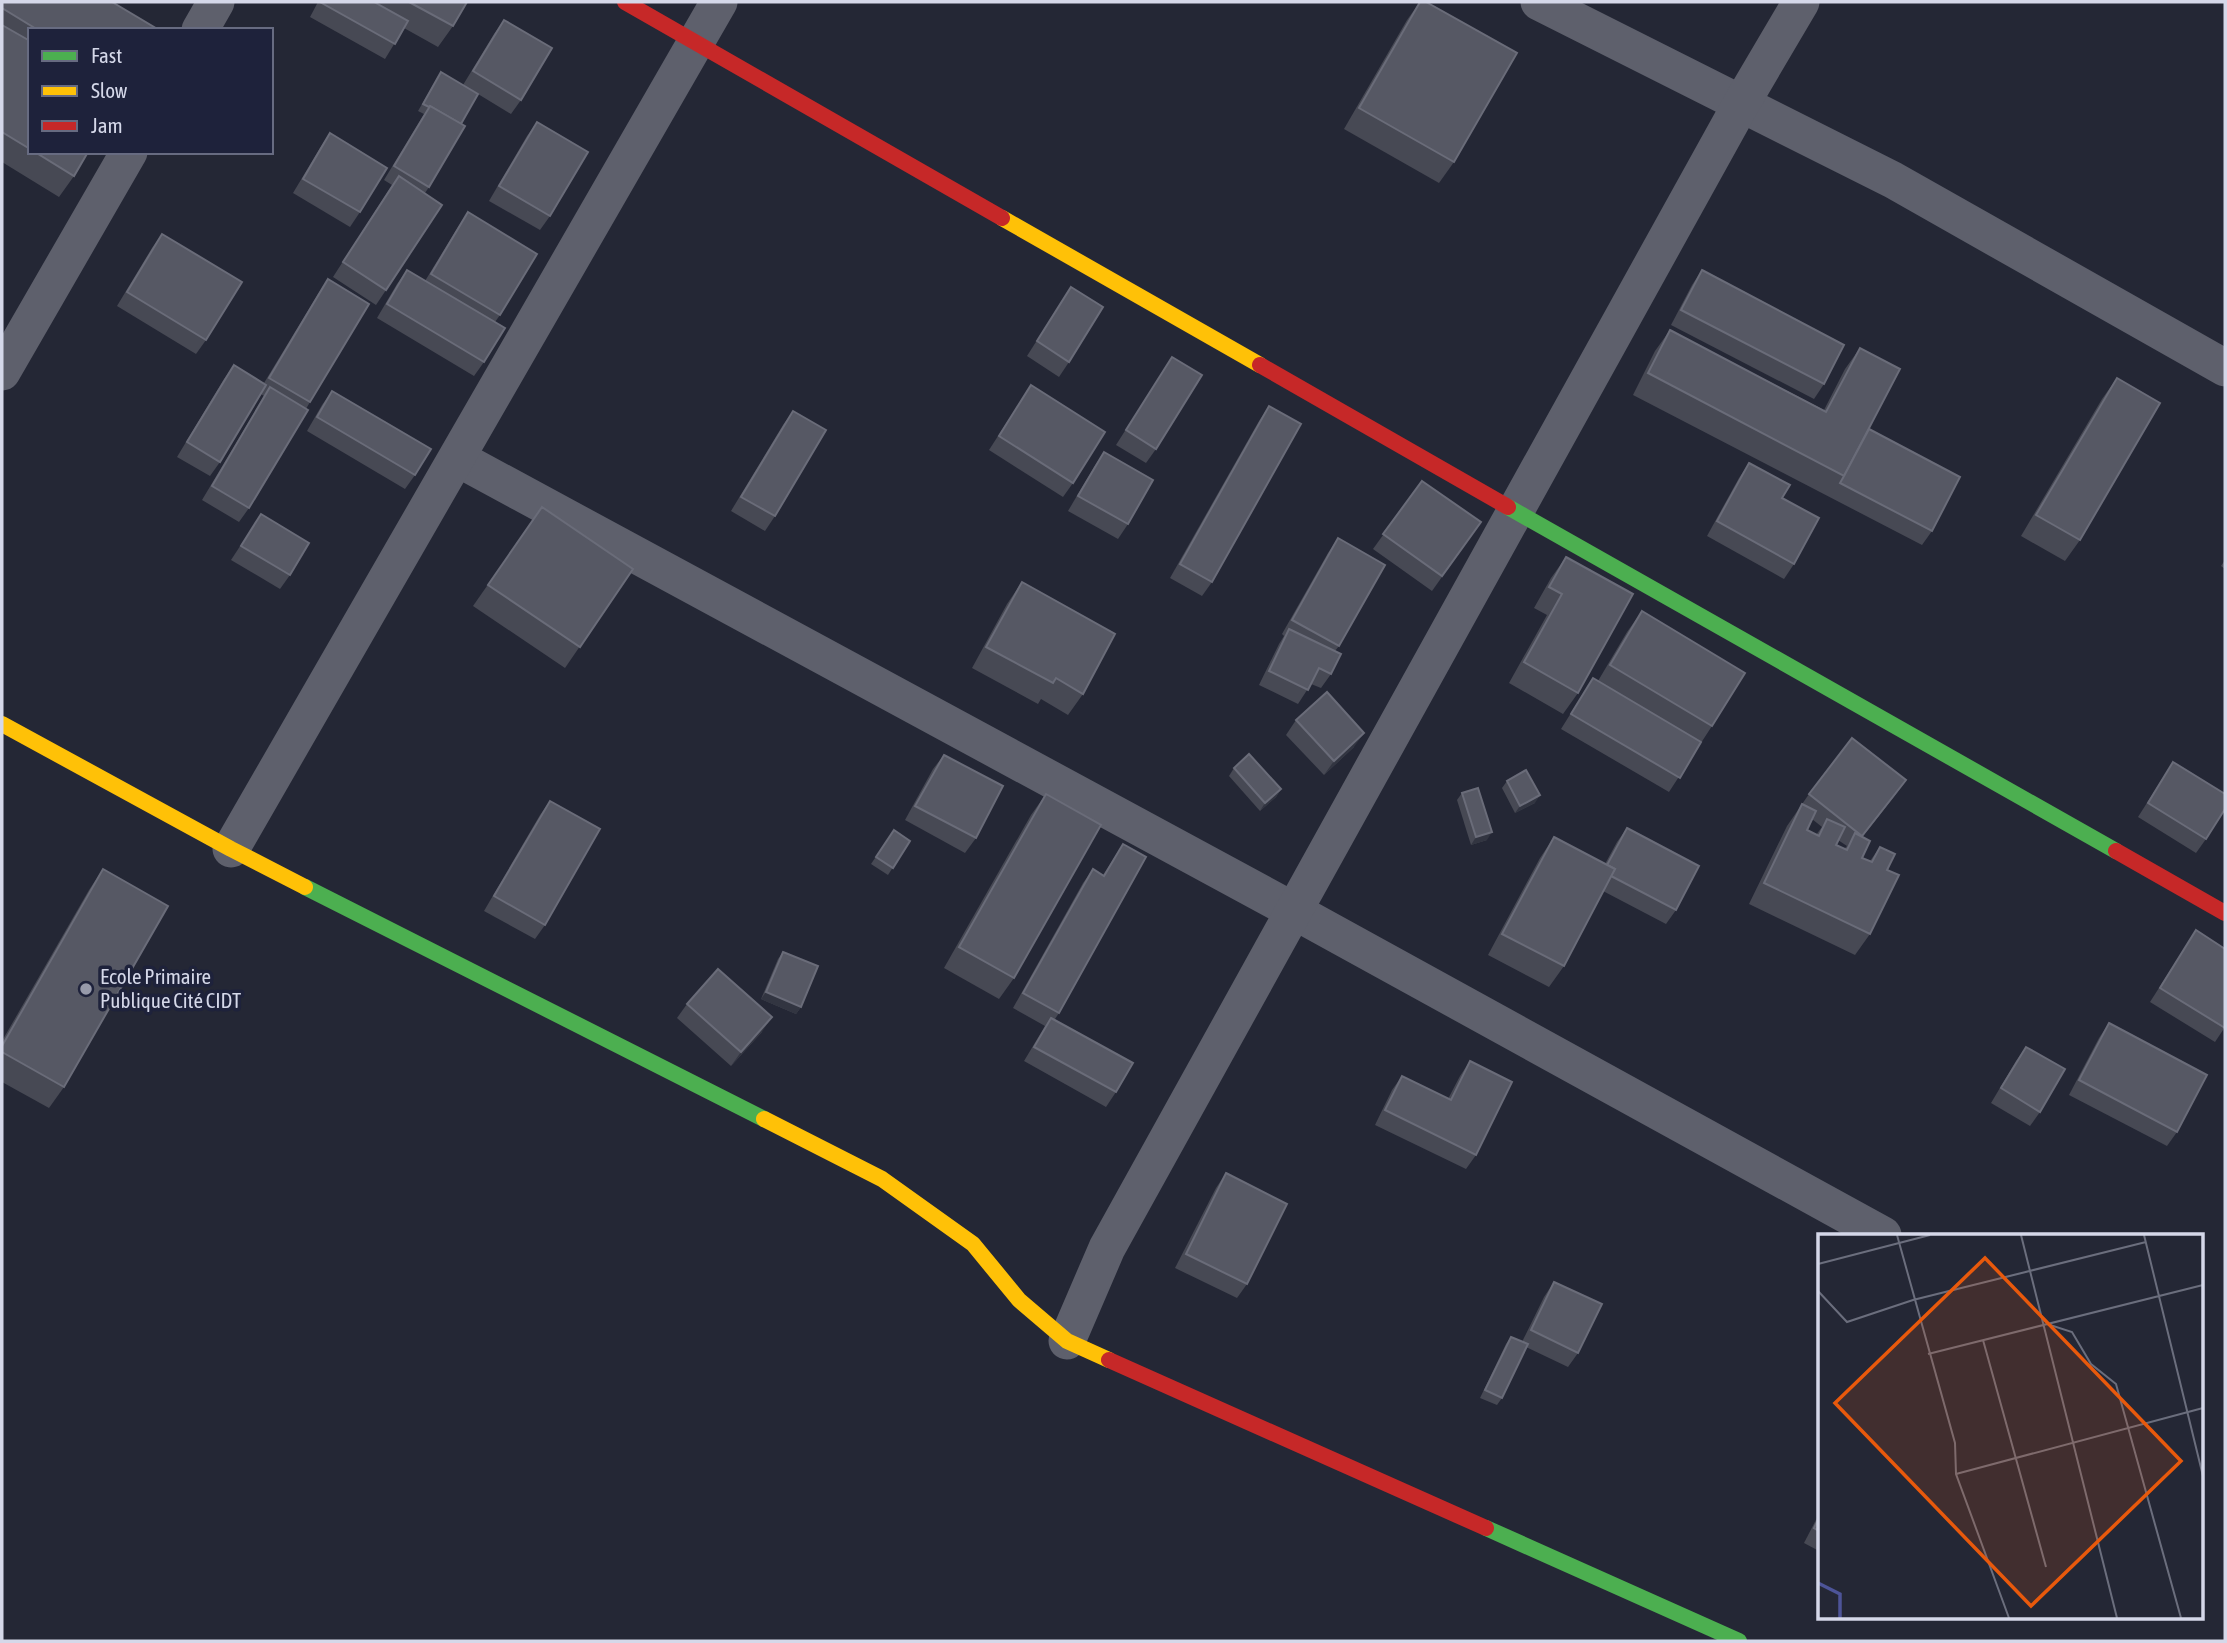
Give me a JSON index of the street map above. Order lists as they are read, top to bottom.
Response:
{
  "places": ["Ecole Primaire Publique Cité CIDT"],
  "legend": ["Fast", "Slow", "Jam"]
}
